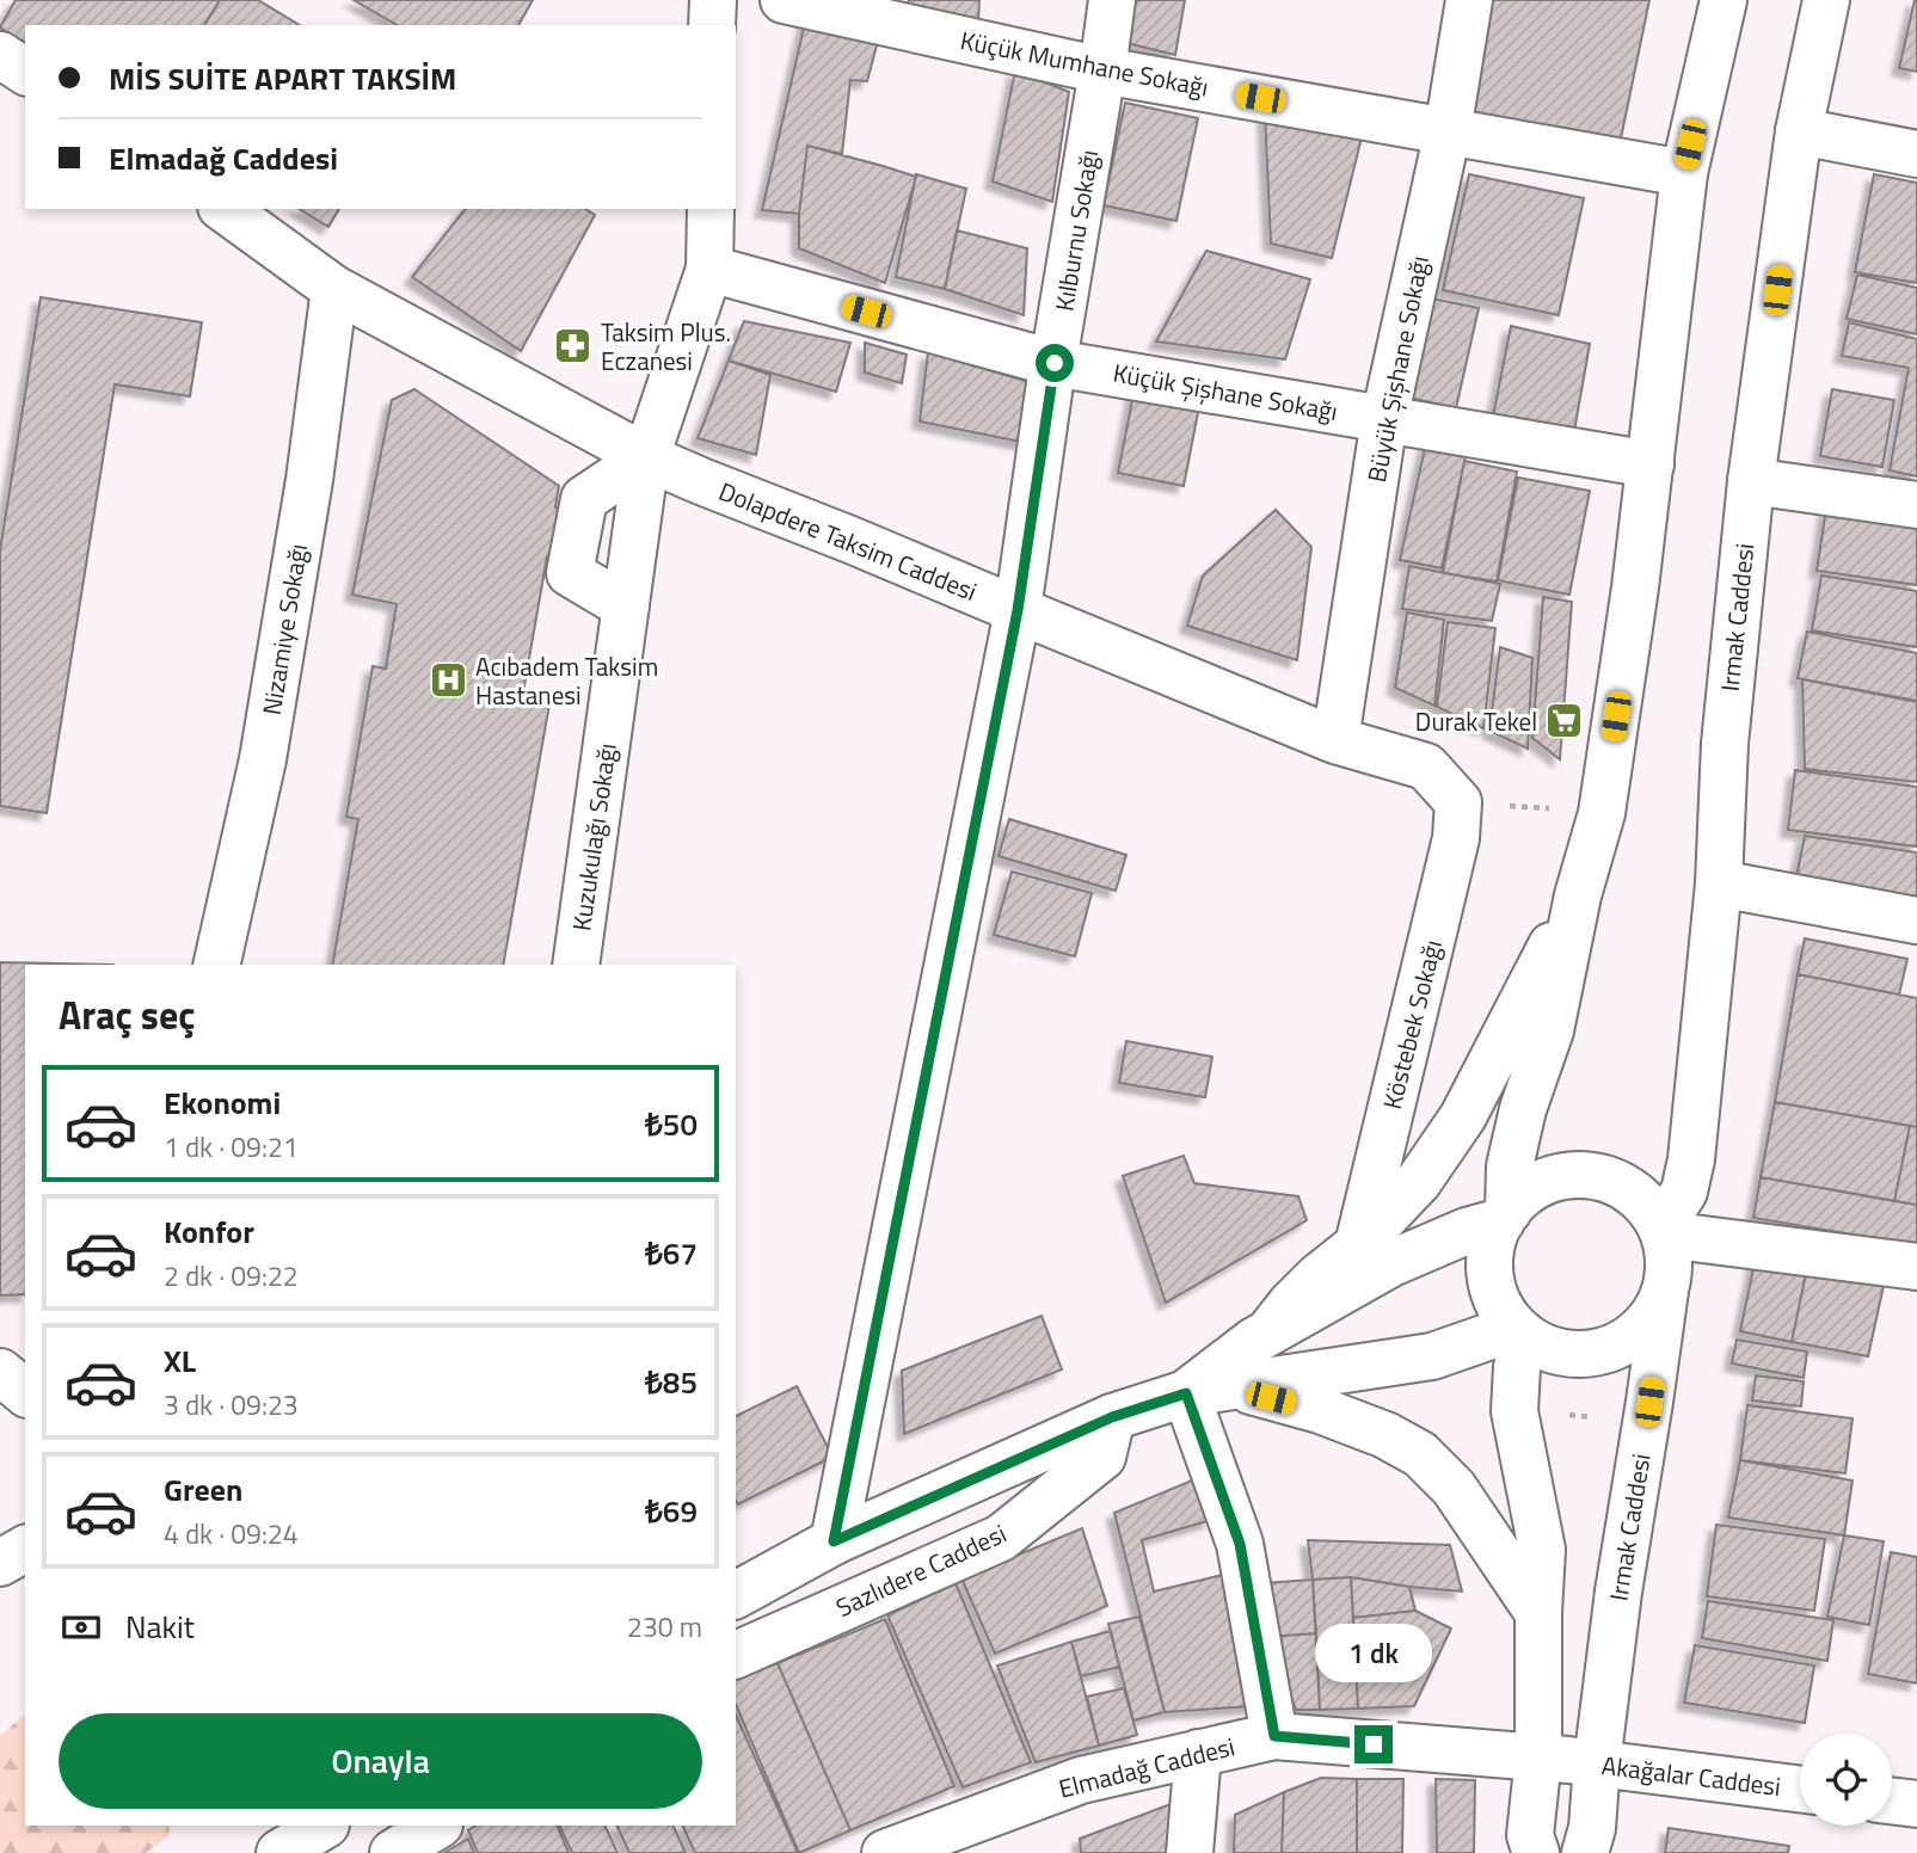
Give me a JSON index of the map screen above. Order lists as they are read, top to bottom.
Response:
{
  "streets": {
    "street": [
      "Küçük Mumhane Sokağı",
      "Kılburnu Sokağı",
      "Büyük Şişhane Sokağı",
      "Küçük Şişhane Sokağı",
      "Dolapdere Taksim Caddesi",
      "Irmak Caddesi",
      "Nizamiye Sokağı",
      "Kuzukulağı Sokağı",
      "Köstebek Sokağı",
      "Sazlıdere Caddesi",
      "Elmadağ Caddesi",
      "Akağalar Caddesi"
    ]
  },
  "crossings": [
    ["Küçük Mumhane Sokağı", "Kılburnu Sokağı"],
    ["Küçük Mumhane Sokağı", "Büyük Şişhane Sokağı"],
    ["Kılburnu Sokağı", "Küçük Şişhane Sokağı"],
    ["Kılburnu Sokağı", "Dolapdere Taksim Caddesi"],
    ["Büyük Şişhane Sokağı", "Küçük Şişhane Sokağı"],
    ["Büyük Şişhane Sokağı", "Dolapdere Taksim Caddesi"],
    ["Küçük Şişhane Sokağı", "Kuzukulağı Sokağı"],
    ["Dolapdere Taksim Caddesi", "Nizamiye Sokağı"],
    ["Dolapdere Taksim Caddesi", "Kuzukulağı Sokağı"],
    ["Dolapdere Taksim Caddesi", "Köstebek Sokağı"],
    ["Irmak Caddesi", "Elmadağ Caddesi"],
    ["Irmak Caddesi", "Akağalar Caddesi"],
    ["Elmadağ Caddesi", "Akağalar Caddesi"]
  ],
  "places": {
    "pharmacy": ["Taksim Plus. Eczanesi"],
    "hospital": ["Acıbadem Taksim Hastanesi"],
    "supermarket": ["Durak Tekel"]
  },
  "page": {
    "banner": ["MİS SUİTE APART TAKSİM", "Elmadağ Caddesi"],
    "heading": "Araç seç",
    "list": [
      {
        "name": "Ekonomi",
        "note": "1 dk · 09:21",
        "value": "₺50"
      },
      {
        "name": "Konfor",
        "note": "2 dk · 09:22",
        "value": "₺67"
      },
      {
        "name": "XL",
        "note": "3 dk · 09:23",
        "value": "₺85"
      },
      {
        "name": "Green",
        "note": "4 dk · 09:24",
        "value": "₺69"
      }
    ],
    "pay": ["Nakit", "230 m"],
    "bubble": "1 dk",
    "buttons": "Onayla"
  }
}
